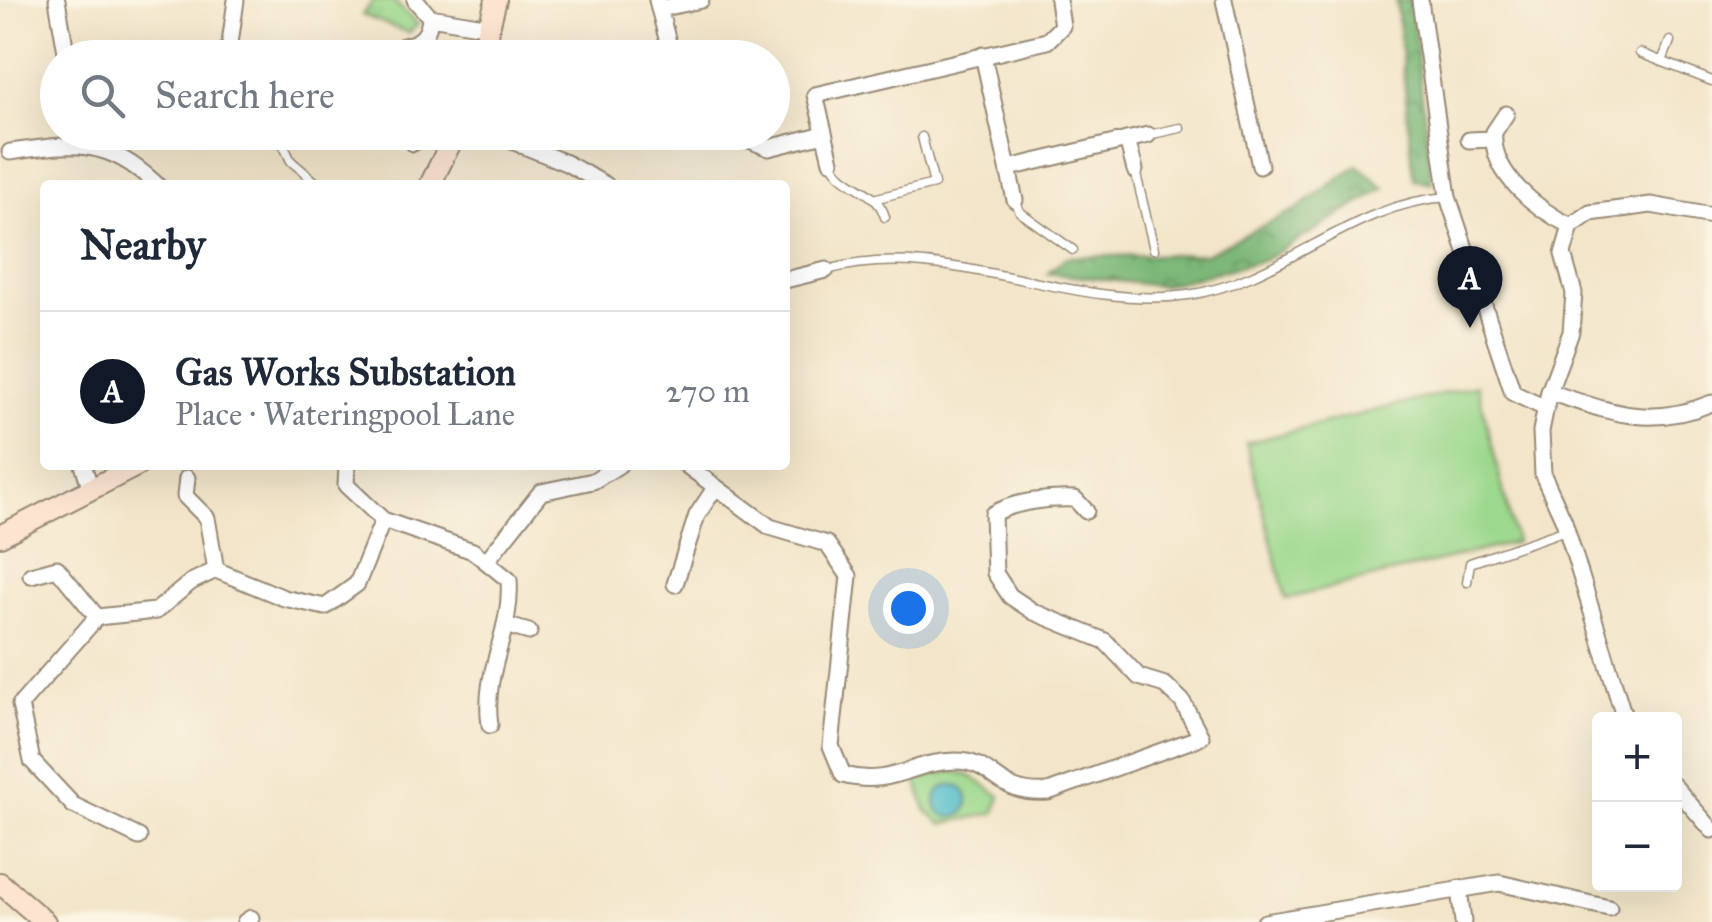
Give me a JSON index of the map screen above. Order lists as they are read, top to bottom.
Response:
{
  "page": {
    "search": "Search here",
    "heading": "Nearby",
    "pins": "A",
    "list": [
      {
        "mark": "A",
        "name": "Gas Works Substation",
        "note": "Place · Wateringpool Lane",
        "value": "270 m"
      }
    ],
    "map_buttons": ["+", "−"]
  }
}
